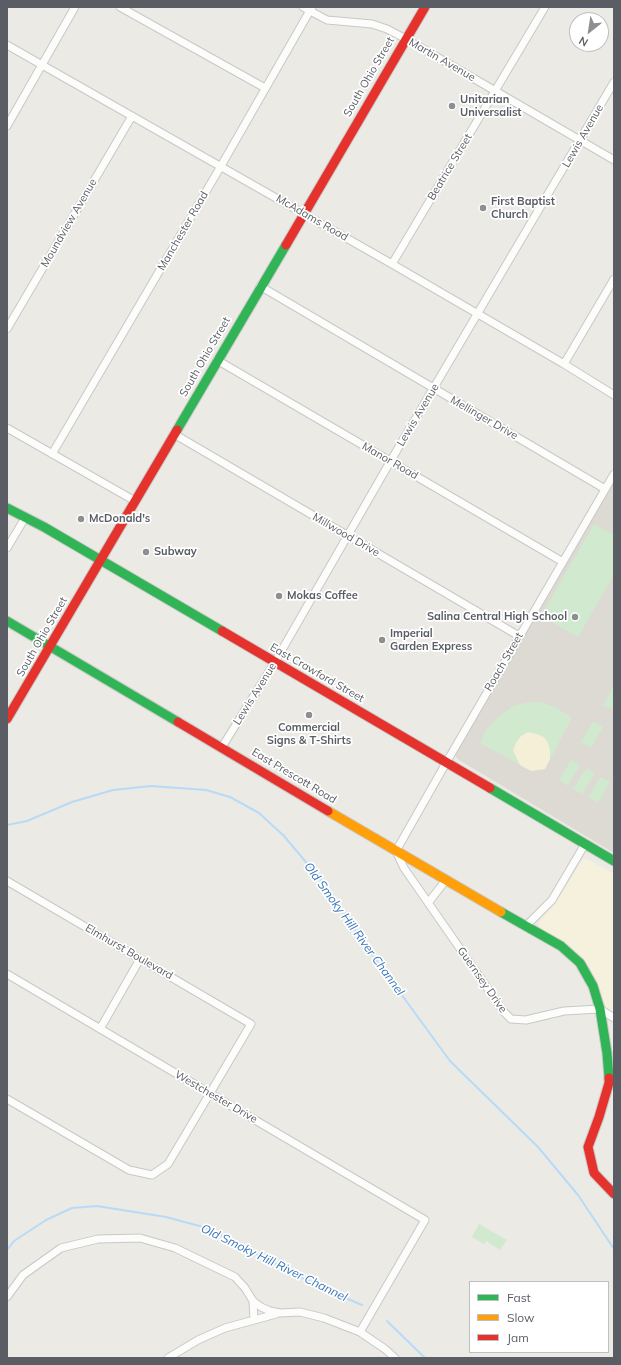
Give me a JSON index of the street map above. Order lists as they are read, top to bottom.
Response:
{
  "streets": {
    "main road": ["South Ohio Street", "East Crawford Street", "East Prescott Road"],
    "street": [
      "Martin Avenue",
      "Lewis Avenue",
      "Beatrice Street",
      "McAdams Road",
      "Moundview Avenue",
      "Manchester Road",
      "Mellinger Drive",
      "Manor Road",
      "Millwood Drive",
      "Roach Street",
      "Elmhurst Boulevard",
      "Guernsey Drive",
      "Westchester Drive"
    ]
  },
  "crossings": [
    ["Martin Avenue", "South Ohio Street"],
    ["Martin Avenue", "Lewis Avenue"],
    ["Martin Avenue", "Beatrice Street"],
    ["Martin Avenue", "Manchester Road"],
    ["South Ohio Street", "McAdams Road"],
    ["South Ohio Street", "Mellinger Drive"],
    ["South Ohio Street", "Manor Road"],
    ["South Ohio Street", "Millwood Drive"],
    ["South Ohio Street", "East Crawford Street"],
    ["South Ohio Street", "East Prescott Road"],
    ["Lewis Avenue", "McAdams Road"],
    ["Lewis Avenue", "Mellinger Drive"],
    ["Lewis Avenue", "Manor Road"],
    ["Lewis Avenue", "Millwood Drive"],
    ["Lewis Avenue", "East Crawford Street"],
    ["Lewis Avenue", "East Prescott Road"],
    ["Beatrice Street", "McAdams Road"],
    ["McAdams Road", "Moundview Avenue"],
    ["McAdams Road", "Manchester Road"],
    ["Mellinger Drive", "Roach Street"],
    ["Manor Road", "Roach Street"],
    ["Millwood Drive", "Roach Street"],
    ["Roach Street", "East Crawford Street"],
    ["Roach Street", "East Prescott Road"],
    ["Roach Street", "Guernsey Drive"],
    ["East Prescott Road", "Guernsey Drive"],
    ["Elmhurst Boulevard", "Westchester Drive"]
  ],
  "water": ["Old Smoky Hill River Channel"],
  "places": [
    "Unitarian Universalist",
    "First Baptist Church",
    "McDonald's",
    "Subway",
    "Mokas Coffee",
    "Salina Central High School",
    "Imperial Garden Express",
    "Commercial Signs & T-Shirts"
  ],
  "legend": ["Fast", "Slow", "Jam"],
  "north": "bottom left"
}
